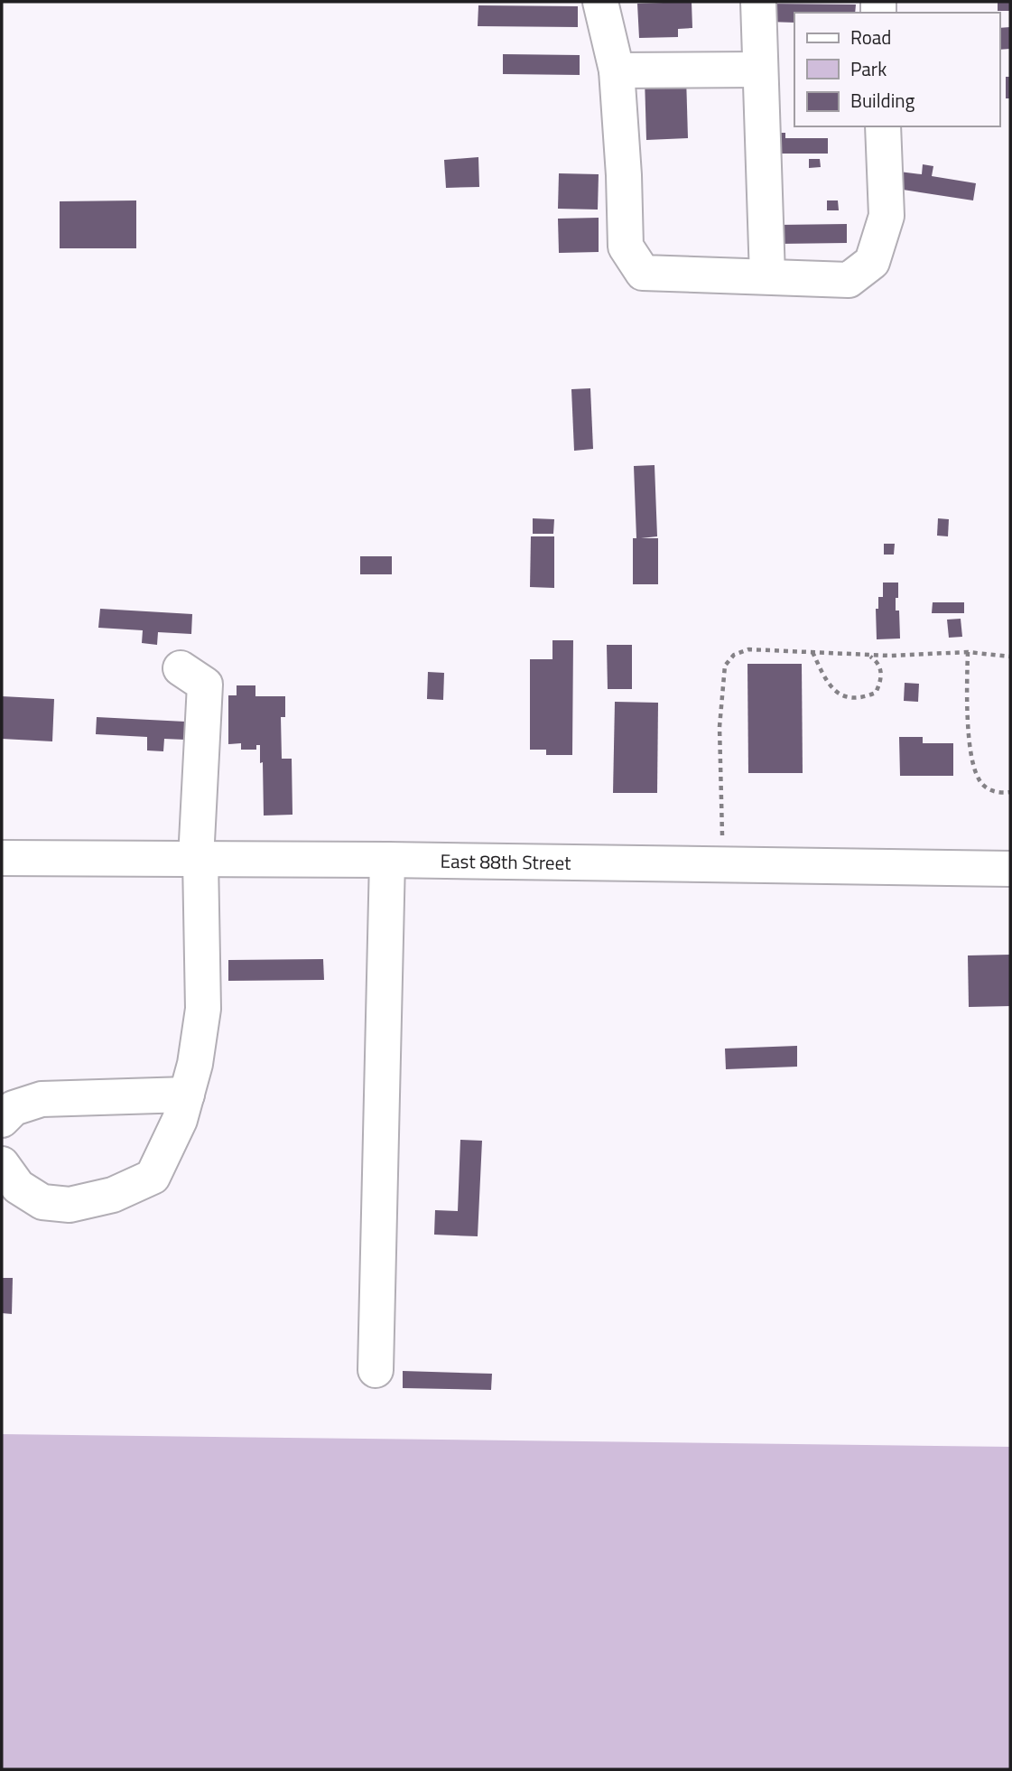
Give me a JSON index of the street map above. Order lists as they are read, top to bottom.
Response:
{
  "streets": {
    "street": ["East 88th Street"]
  },
  "legend": ["Road", "Park", "Building"]
}
